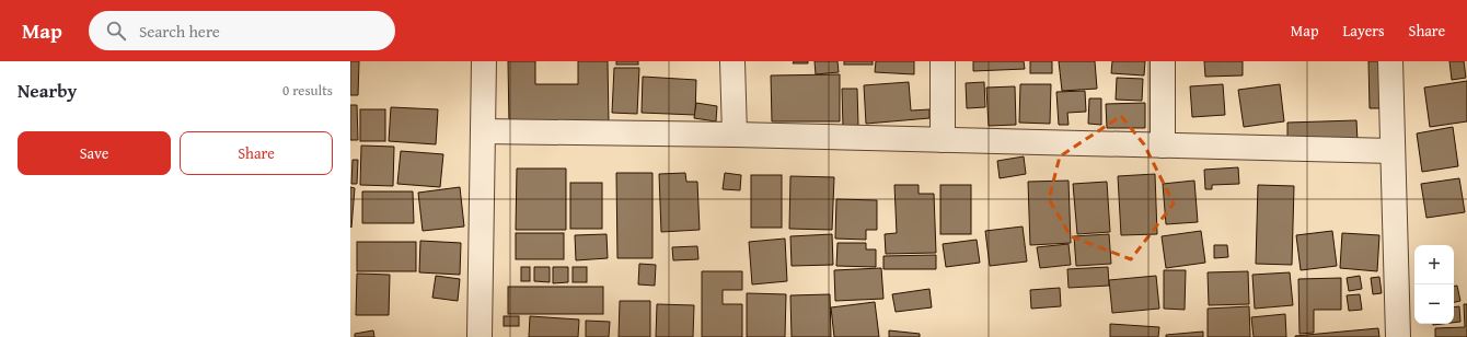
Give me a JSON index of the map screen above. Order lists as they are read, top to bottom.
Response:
{
  "page": {
    "header": "Map",
    "search": "Search here",
    "nav": ["Map", "Layers", "Share"],
    "heading": ["Nearby", "0 results"],
    "buttons": ["Save", "Share"],
    "map_buttons": ["+", "−"]
  }
}
